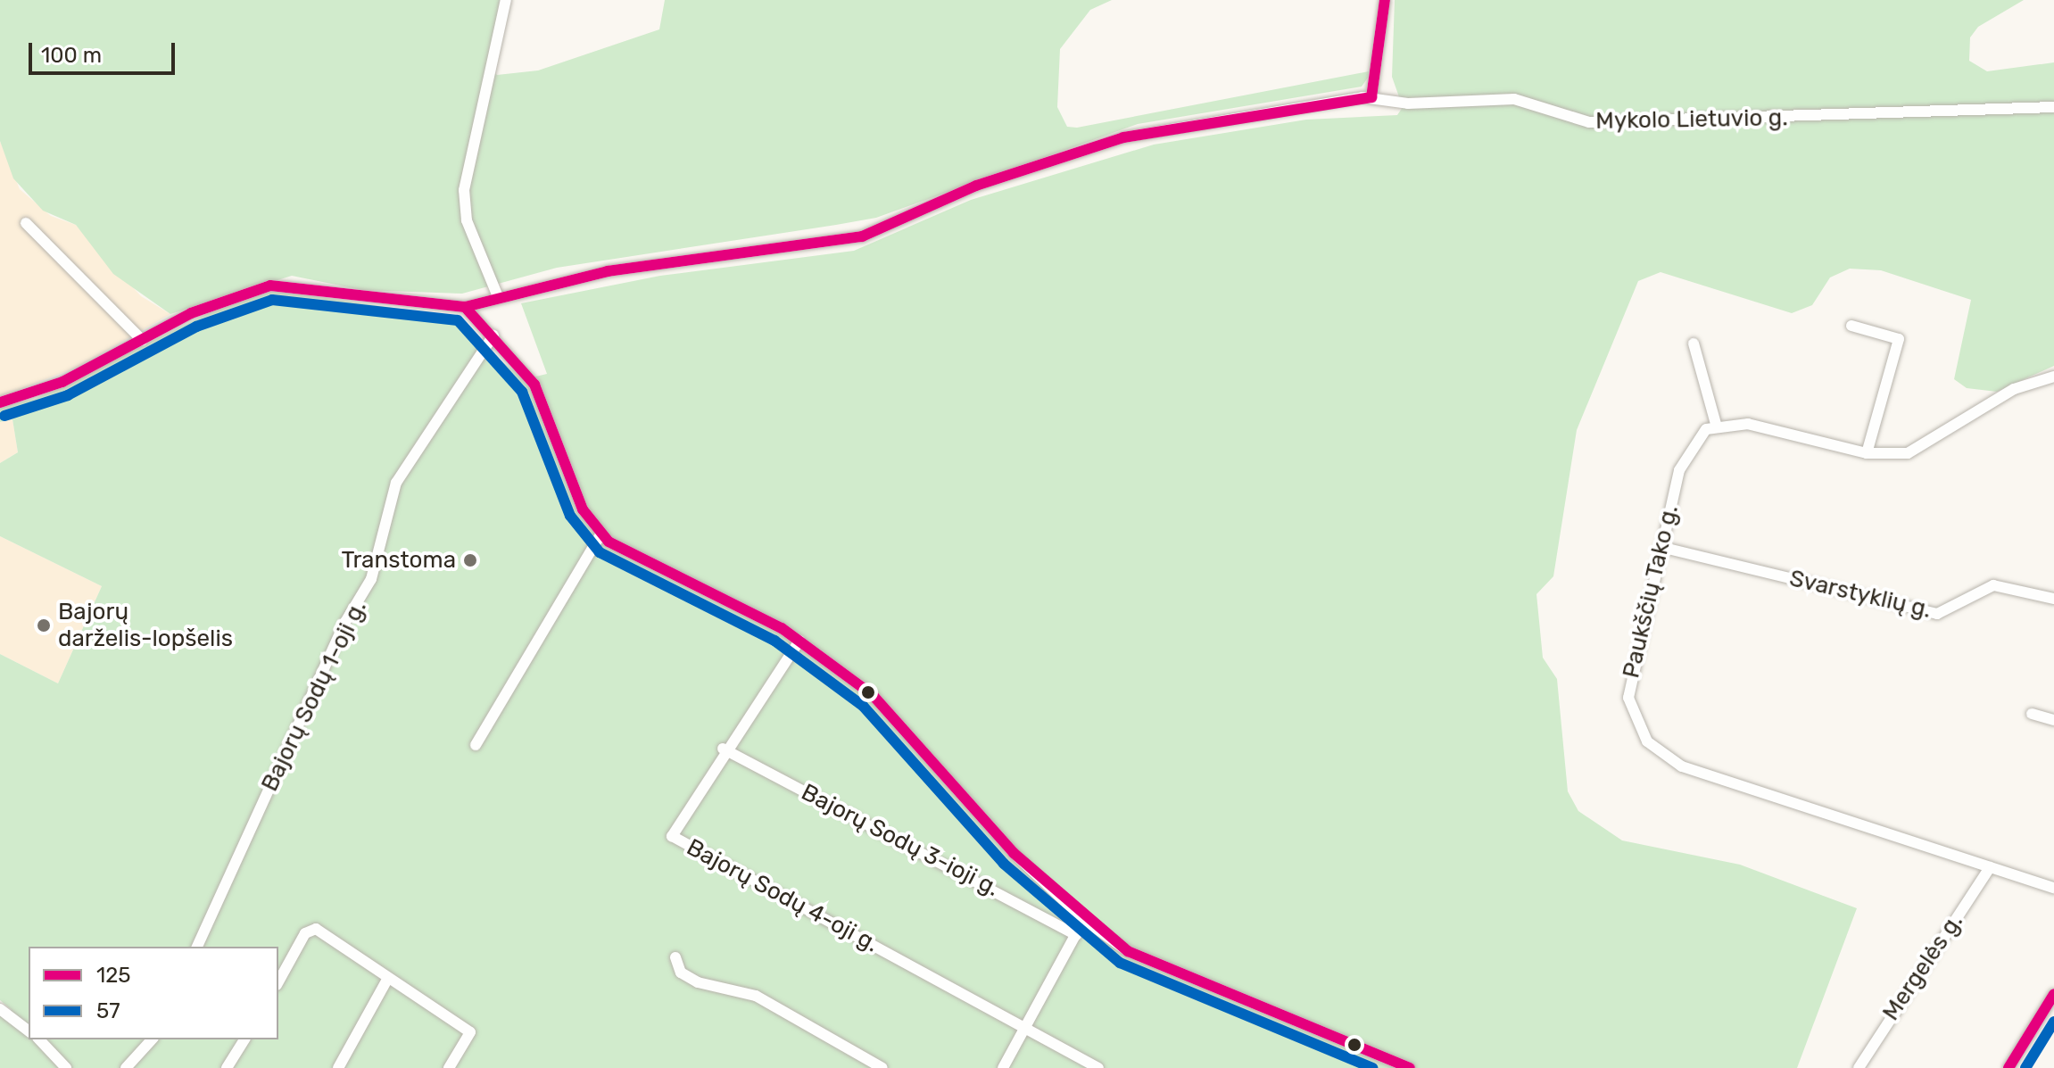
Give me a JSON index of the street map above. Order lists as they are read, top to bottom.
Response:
{
  "streets": {
    "street": [
      "Mykolo Lietuvio g.",
      "Paukščių Tako g.",
      "Svarstyklių g.",
      "Bajorų Sodų 1-oji g.",
      "Bajorų Sodų 3-ioji g.",
      "Bajorų Sodų 4-oji g.",
      "Mergelės g."
    ]
  },
  "crossings": [
    ["Paukščių Tako g.", "Svarstyklių g."],
    ["Paukščių Tako g.", "Mergelės g."],
    ["Bajorų Sodų 3-ioji g.", "Bajorų Sodų 4-oji g."]
  ],
  "places": ["Transtoma", "Bajorų darželis-lopšelis"],
  "lines": ["transit line 125", "transit line 57"],
  "legend": ["125", "57"],
  "scale_bar": "100 m"
}
